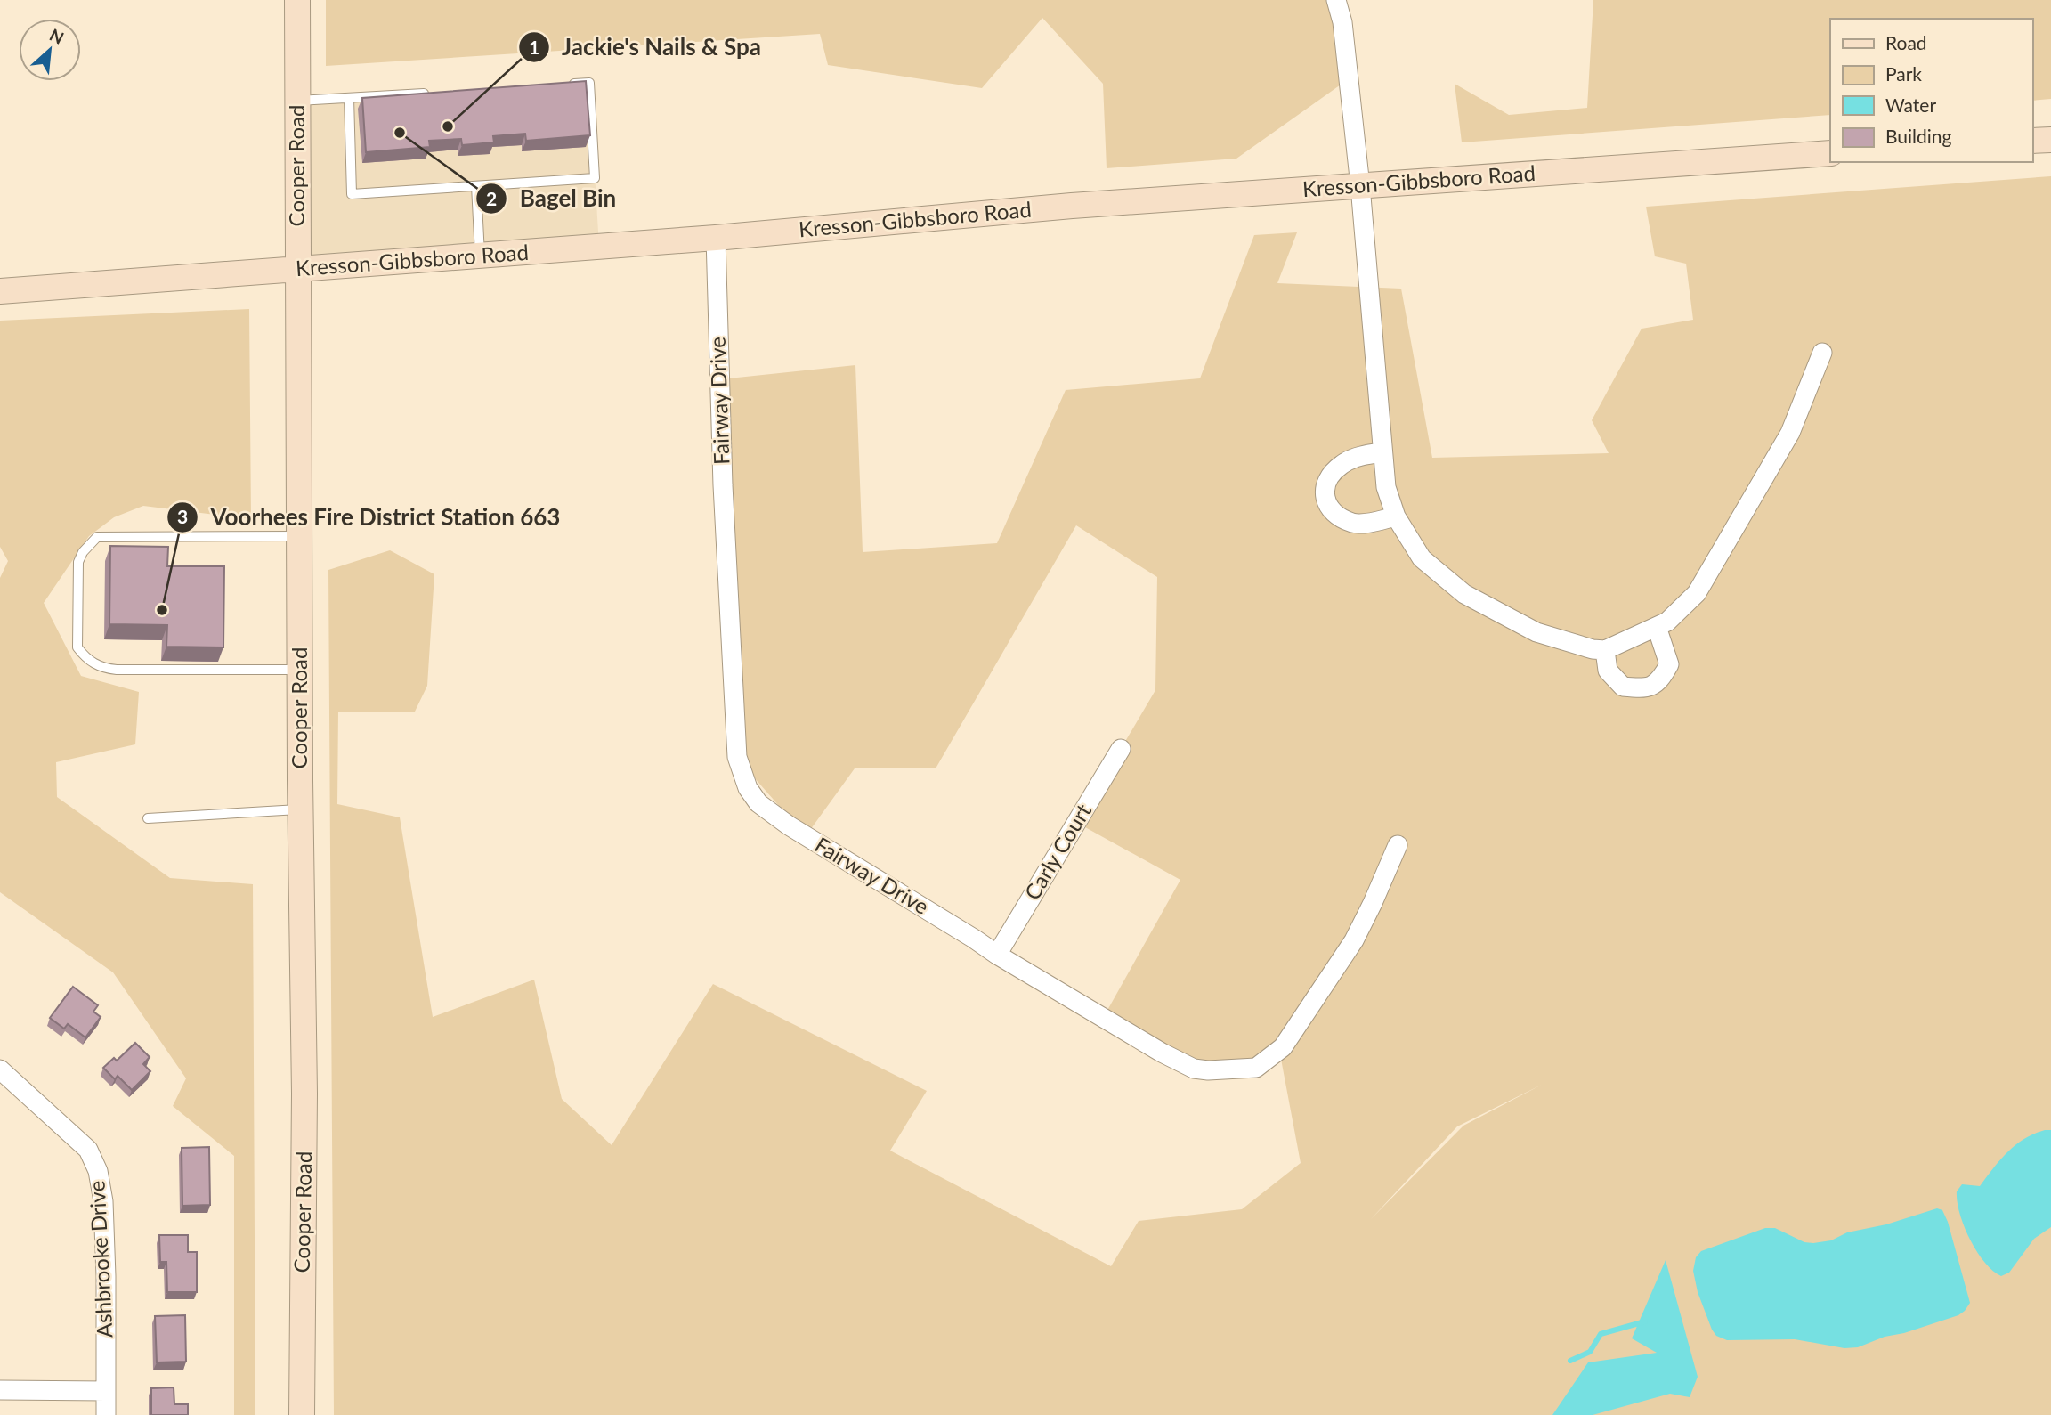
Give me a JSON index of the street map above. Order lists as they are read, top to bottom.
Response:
{
  "streets": {
    "street": [
      "Cooper Road",
      "Kresson-Gibbsboro Road",
      "Fairway Drive",
      "Carly Court",
      "Ashbrooke Drive"
    ]
  },
  "crossings": [
    ["Cooper Road", "Kresson-Gibbsboro Road"],
    ["Kresson-Gibbsboro Road", "Fairway Drive"],
    ["Fairway Drive", "Carly Court"]
  ],
  "places": ["Jackie's Nails & Spa", "Bagel Bin", "Voorhees Fire District Station 663"],
  "legend": [
    "Road",
    "Park",
    "Water",
    "Building"
  ],
  "north": "top right"
}
